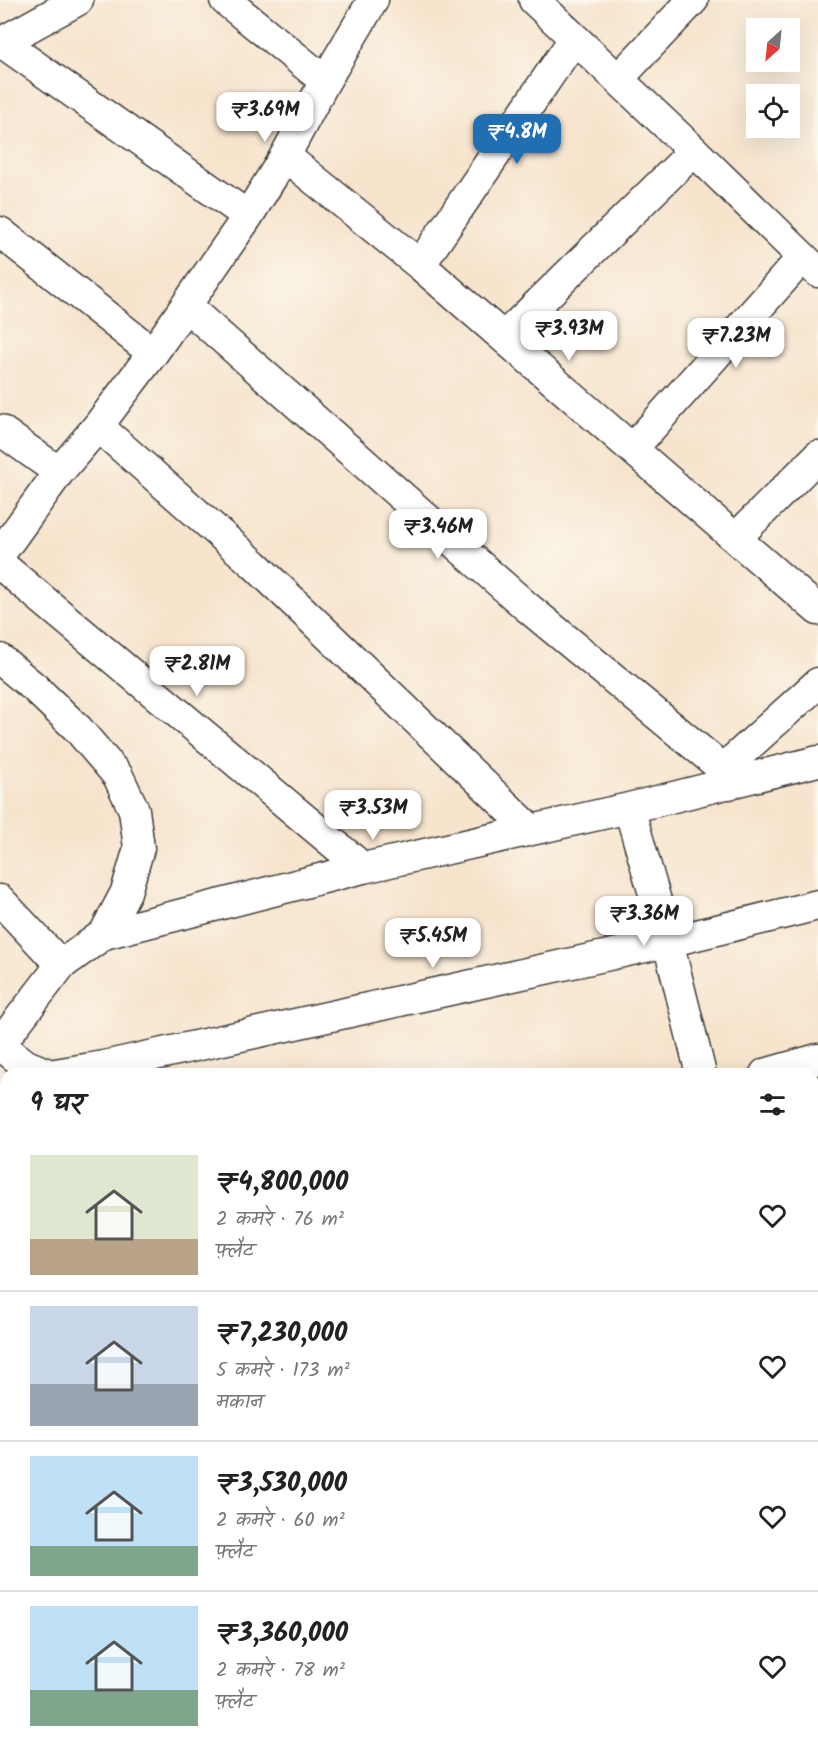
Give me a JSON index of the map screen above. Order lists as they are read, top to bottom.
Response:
{
  "north": "bottom left",
  "page": {
    "price": [
      "₹3.69M",
      "₹4.8M",
      "₹3.93M",
      "₹7.23M",
      "₹3.46M",
      "₹2.81M",
      "₹3.53M",
      "₹3.36M",
      "₹5.45M"
    ],
    "heading": "9 घर",
    "list": [
      {
        "name": "₹4,800,000",
        "note": "2 कमरे · 76 m² · फ़्लैट"
      },
      {
        "name": "₹7,230,000",
        "note": "5 कमरे · 173 m² · मकान"
      },
      {
        "name": "₹3,530,000",
        "note": "2 कमरे · 60 m² · फ़्लैट"
      },
      {
        "name": "₹3,360,000",
        "note": "2 कमरे · 78 m² · फ़्लैट"
      }
    ]
  }
}
